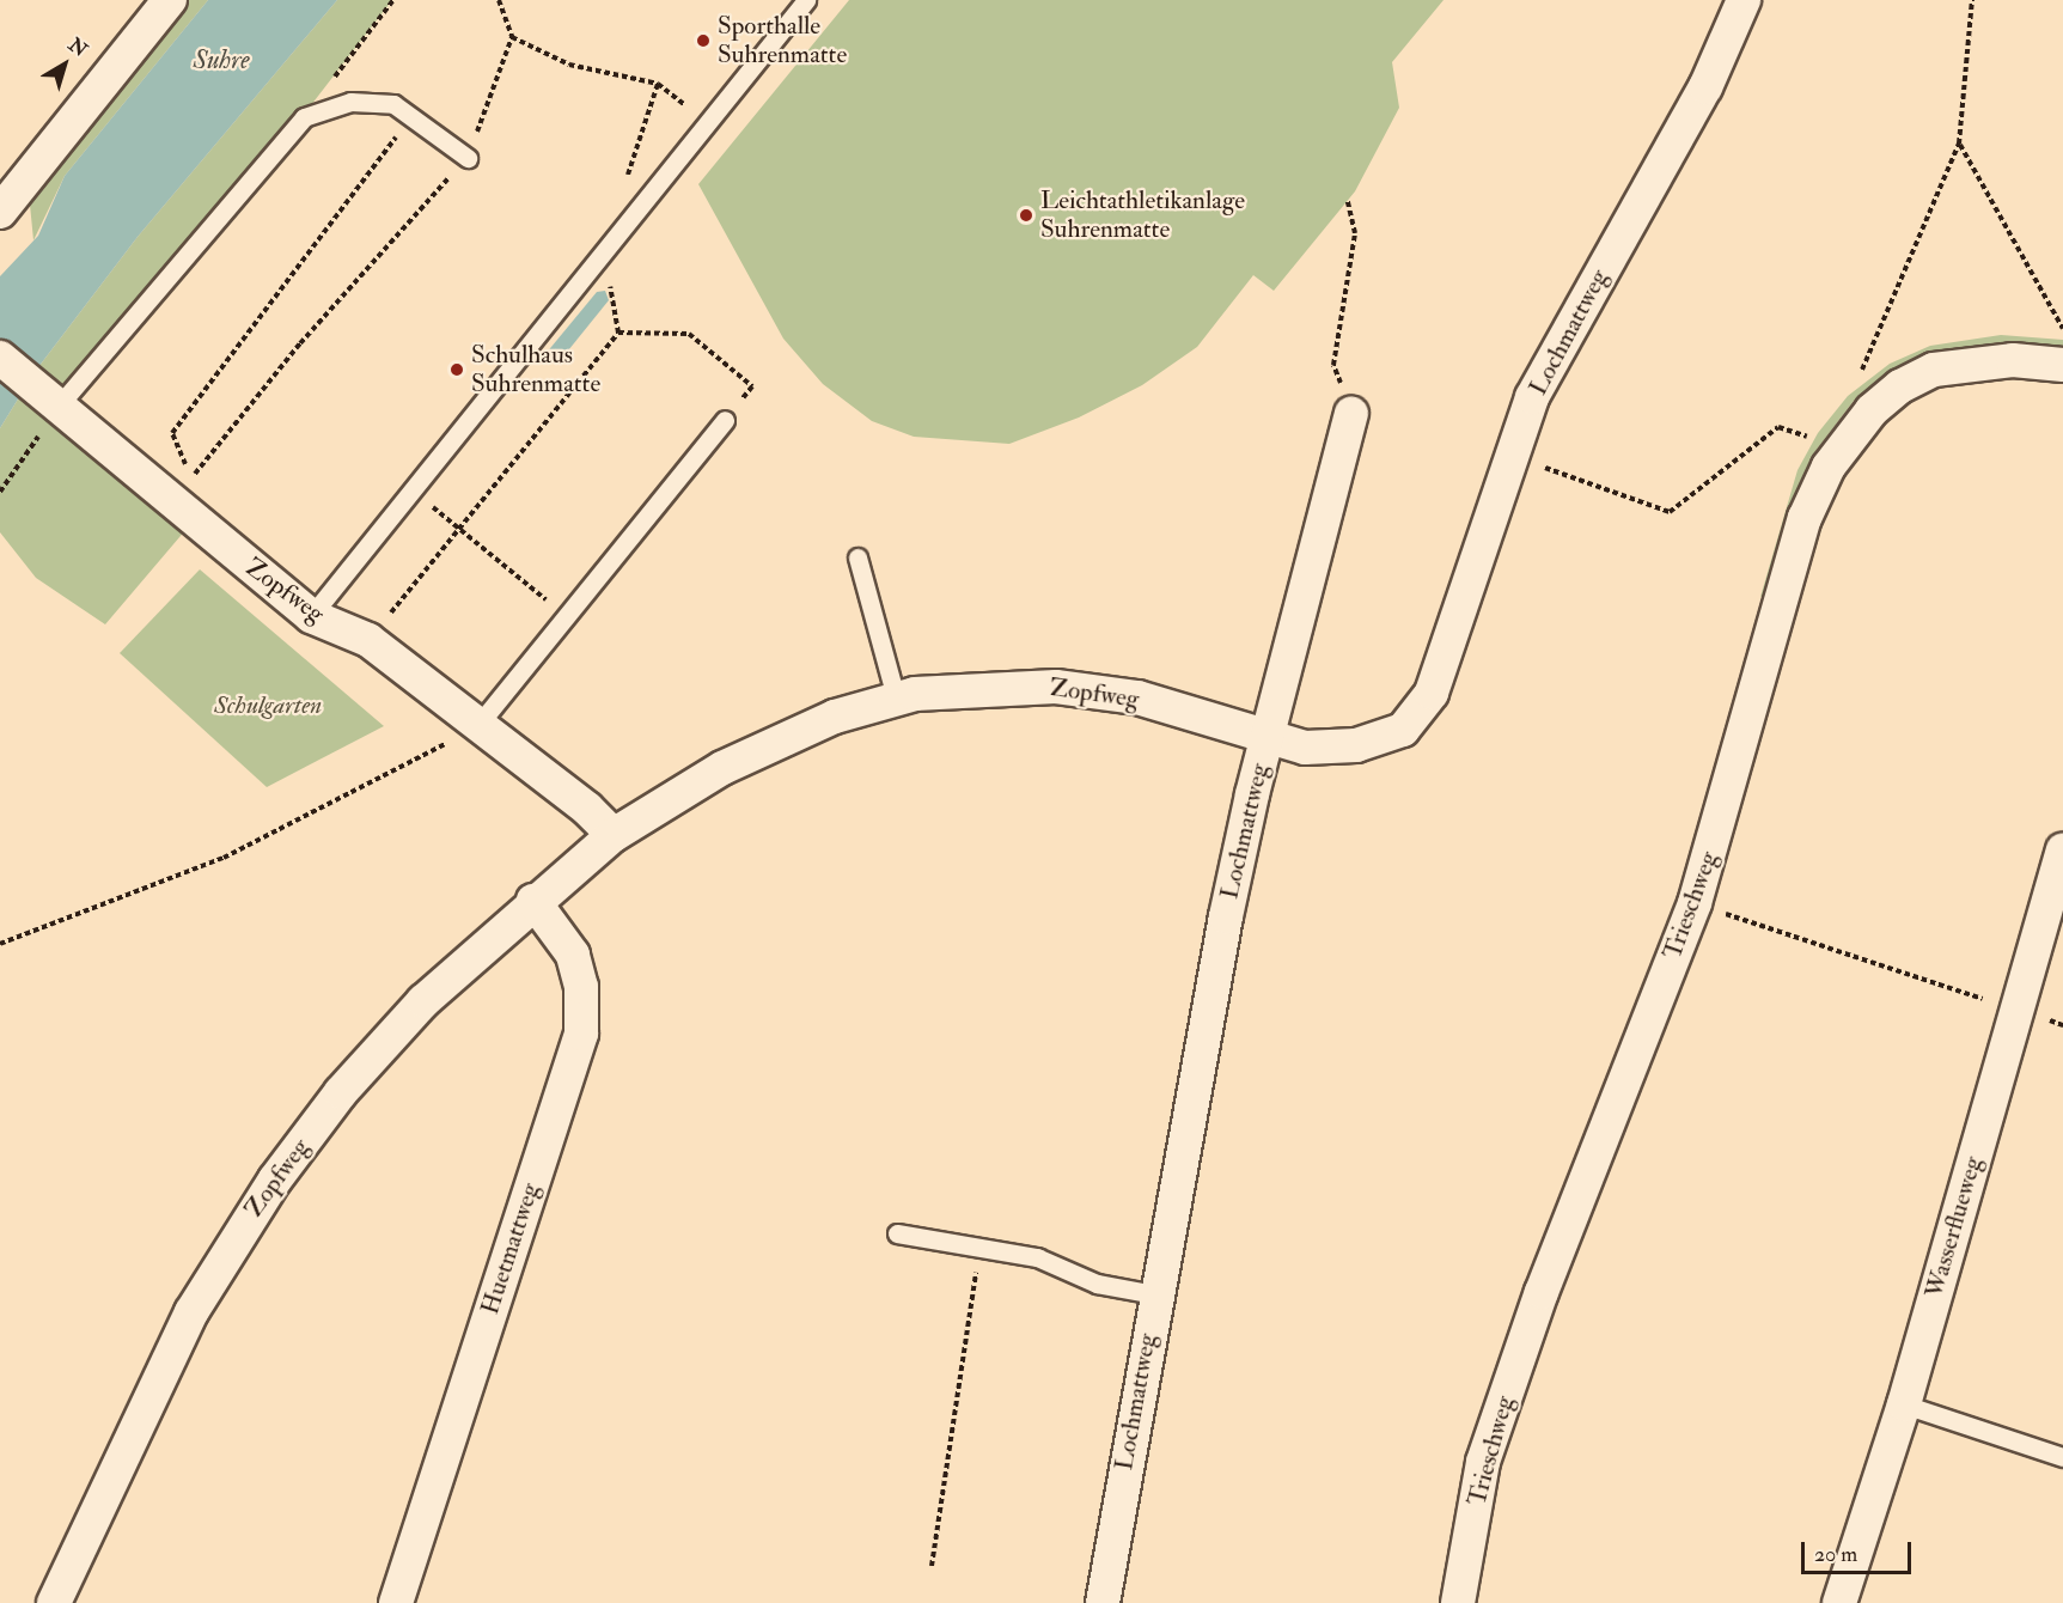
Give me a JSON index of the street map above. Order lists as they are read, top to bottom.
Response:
{
  "streets": {
    "street": [
      "Lochmattweg",
      "Zopfweg",
      "Trieschweg",
      "Wasserflueweg",
      "Huetmattweg"
    ]
  },
  "crossings": [
    ["Lochmattweg", "Zopfweg"],
    ["Zopfweg", "Huetmattweg"]
  ],
  "water": ["Suhre"],
  "parks": ["Schulgarten"],
  "places": ["Sporthalle Suhrenmatte", "Leichtathletikanlage Suhrenmatte", "Schulhaus Suhrenmatte"],
  "scale_bar": "20 m",
  "north": "top right"
}
